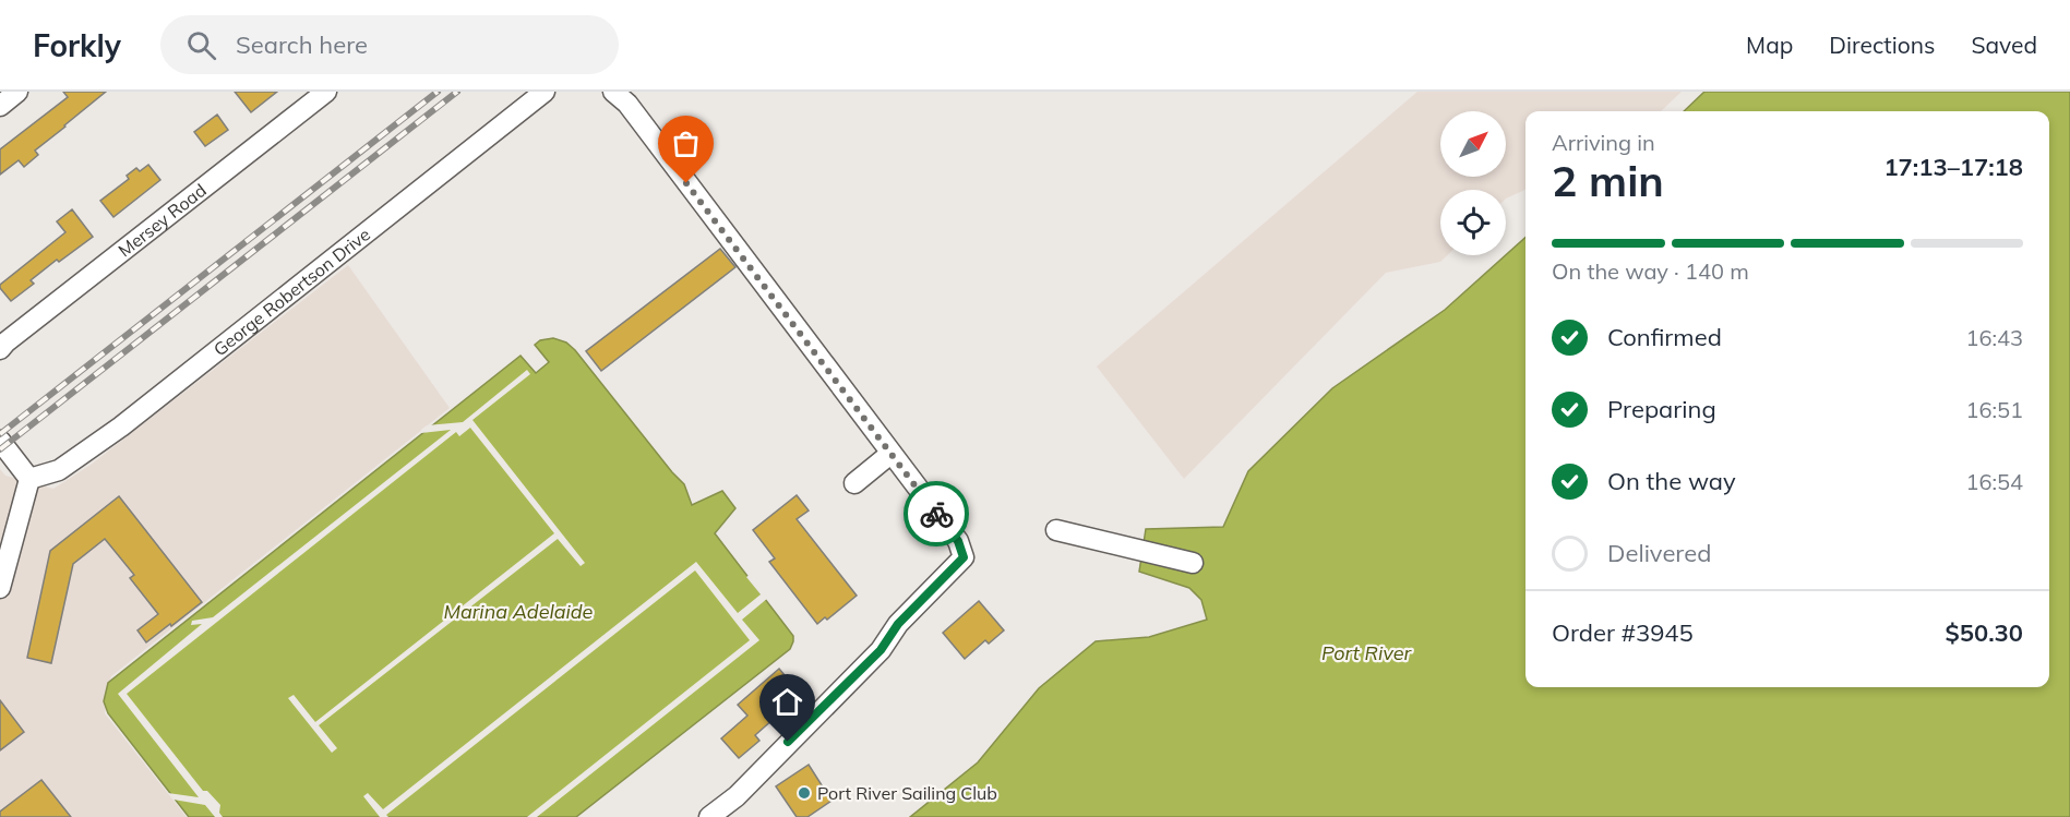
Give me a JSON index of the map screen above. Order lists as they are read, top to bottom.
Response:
{
  "streets": {
    "street": ["Mersey Road", "George Robertson Drive"]
  },
  "water": ["Marina Adelaide", "Port River"],
  "places": ["Port River Sailing Club"],
  "north": "top right",
  "page": {
    "header": "Forkly",
    "search": "Search here",
    "nav": ["Map", "Directions", "Saved"],
    "heading": ["2 min", "Arriving in", "17:13–17:18"],
    "panel": ["Order #3945", "$50.30"],
    "bar": "On the way · 140 m",
    "list": [
      ["Confirmed", "16:43"],
      ["Preparing", "16:51"],
      ["On the way", "16:54"],
      "Delivered"
    ]
  }
}
